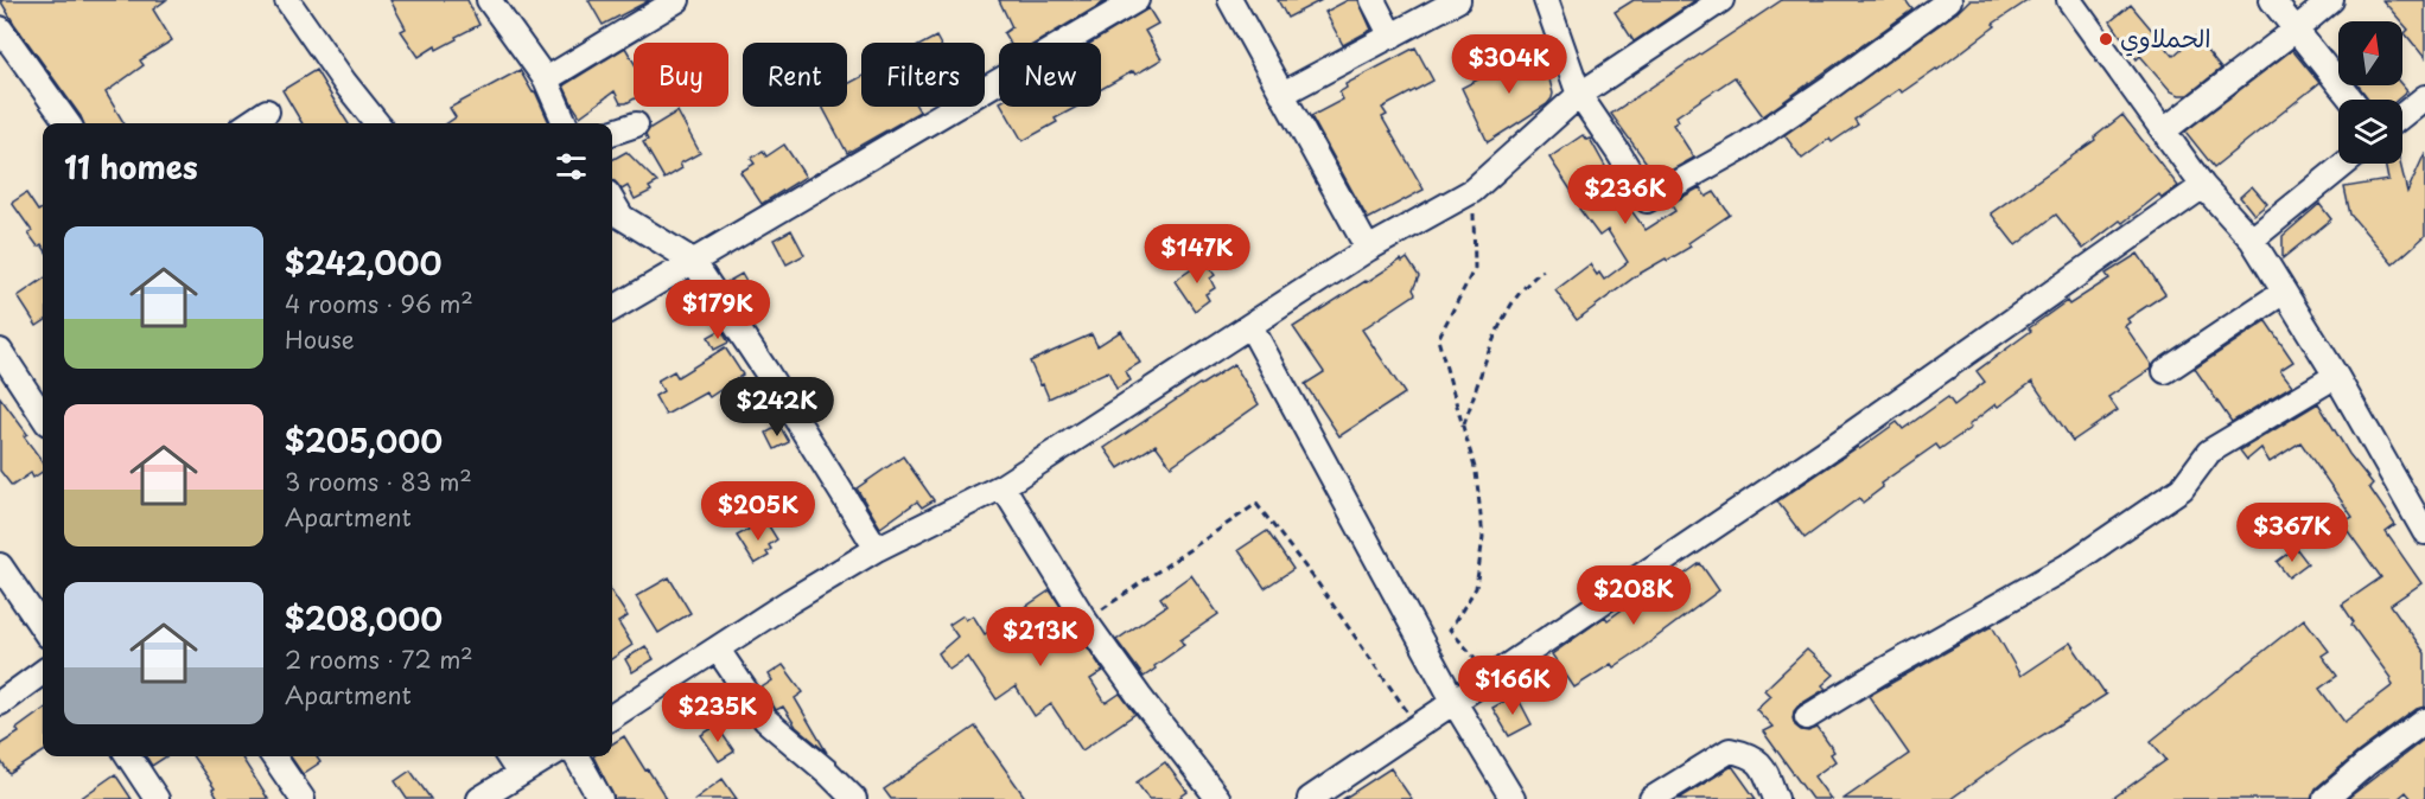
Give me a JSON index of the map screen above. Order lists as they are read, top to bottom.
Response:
{
  "places": ["الحملاوي"],
  "north": "top",
  "page": {
    "price": [
      "$304K",
      "$236K",
      "$147K",
      "$179K",
      "$242K",
      "$205K",
      "$367K",
      "$208K",
      "$213K",
      "$166K",
      "$235K"
    ],
    "chip": [
      "Buy",
      "Rent",
      "Filters",
      "New"
    ],
    "heading": "11 homes",
    "list": [
      {
        "name": "$242,000",
        "note": "4 rooms · 96 m² · House"
      },
      {
        "name": "$205,000",
        "note": "3 rooms · 83 m² · Apartment"
      },
      {
        "name": "$208,000",
        "note": "2 rooms · 72 m² · Apartment"
      }
    ]
  }
}
